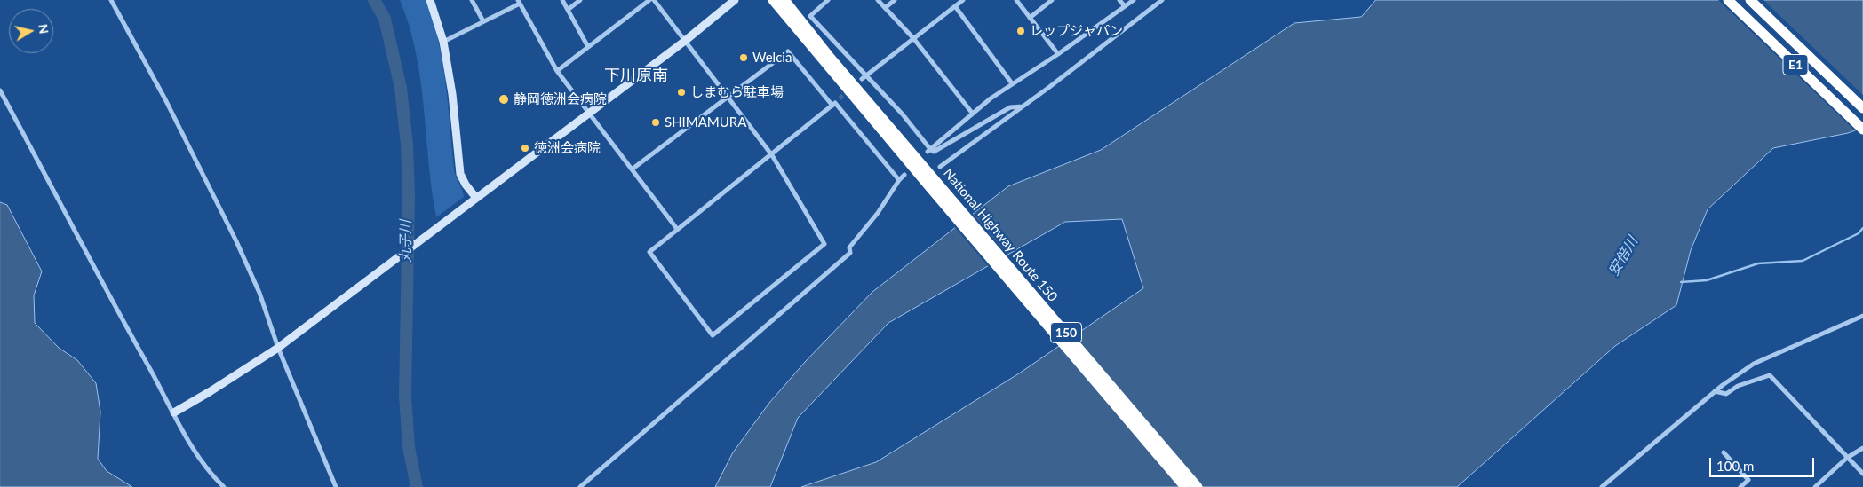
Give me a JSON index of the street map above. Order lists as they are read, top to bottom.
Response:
{
  "streets": {
    "highway": ["E1", "National Highway Route 150", "150"]
  },
  "districts": ["下川原南"],
  "water": ["丸子川", "安倍川"],
  "places": [
    "レップジャパン",
    "Welcia",
    "しまむら駐車場",
    "静岡徳洲会病院",
    "SHIMAMURA",
    "徳洲会病院"
  ],
  "scale_bar": "100 m",
  "north": "right"
}
